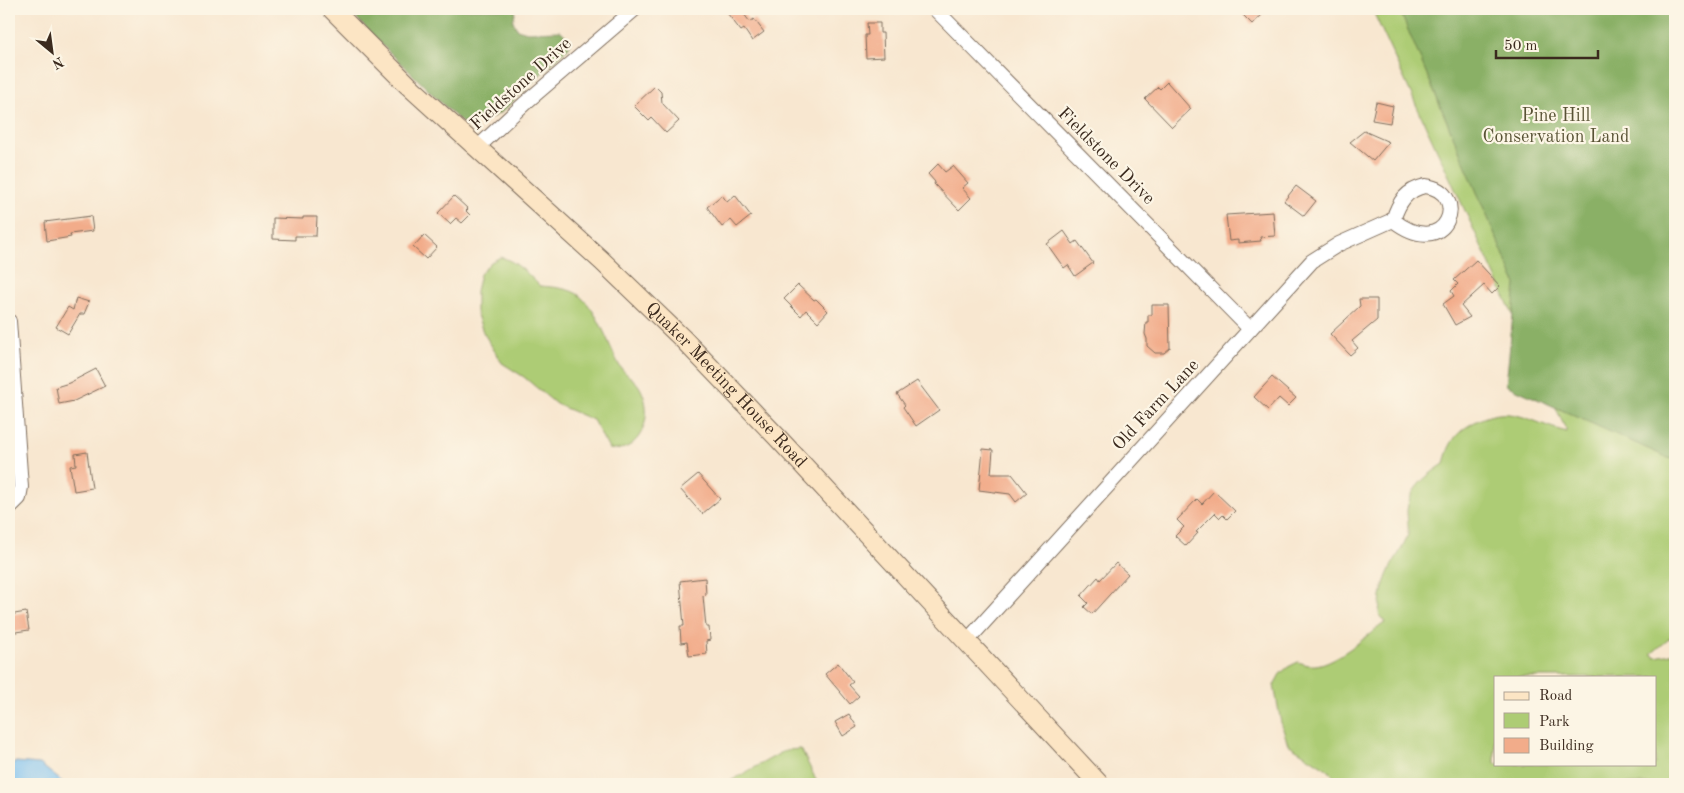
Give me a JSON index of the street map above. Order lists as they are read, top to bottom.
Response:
{
  "streets": {
    "main road": ["Quaker Meeting House Road"],
    "street": ["Fieldstone Drive", "Old Farm Lane"]
  },
  "crossings": [
    ["Fieldstone Drive", "Quaker Meeting House Road"],
    ["Fieldstone Drive", "Old Farm Lane"],
    ["Quaker Meeting House Road", "Old Farm Lane"]
  ],
  "parks": ["Pine Hill Conservation Land"],
  "legend": ["Road", "Park", "Building"],
  "scale_bar": "50 m",
  "north": "bottom right"
}
